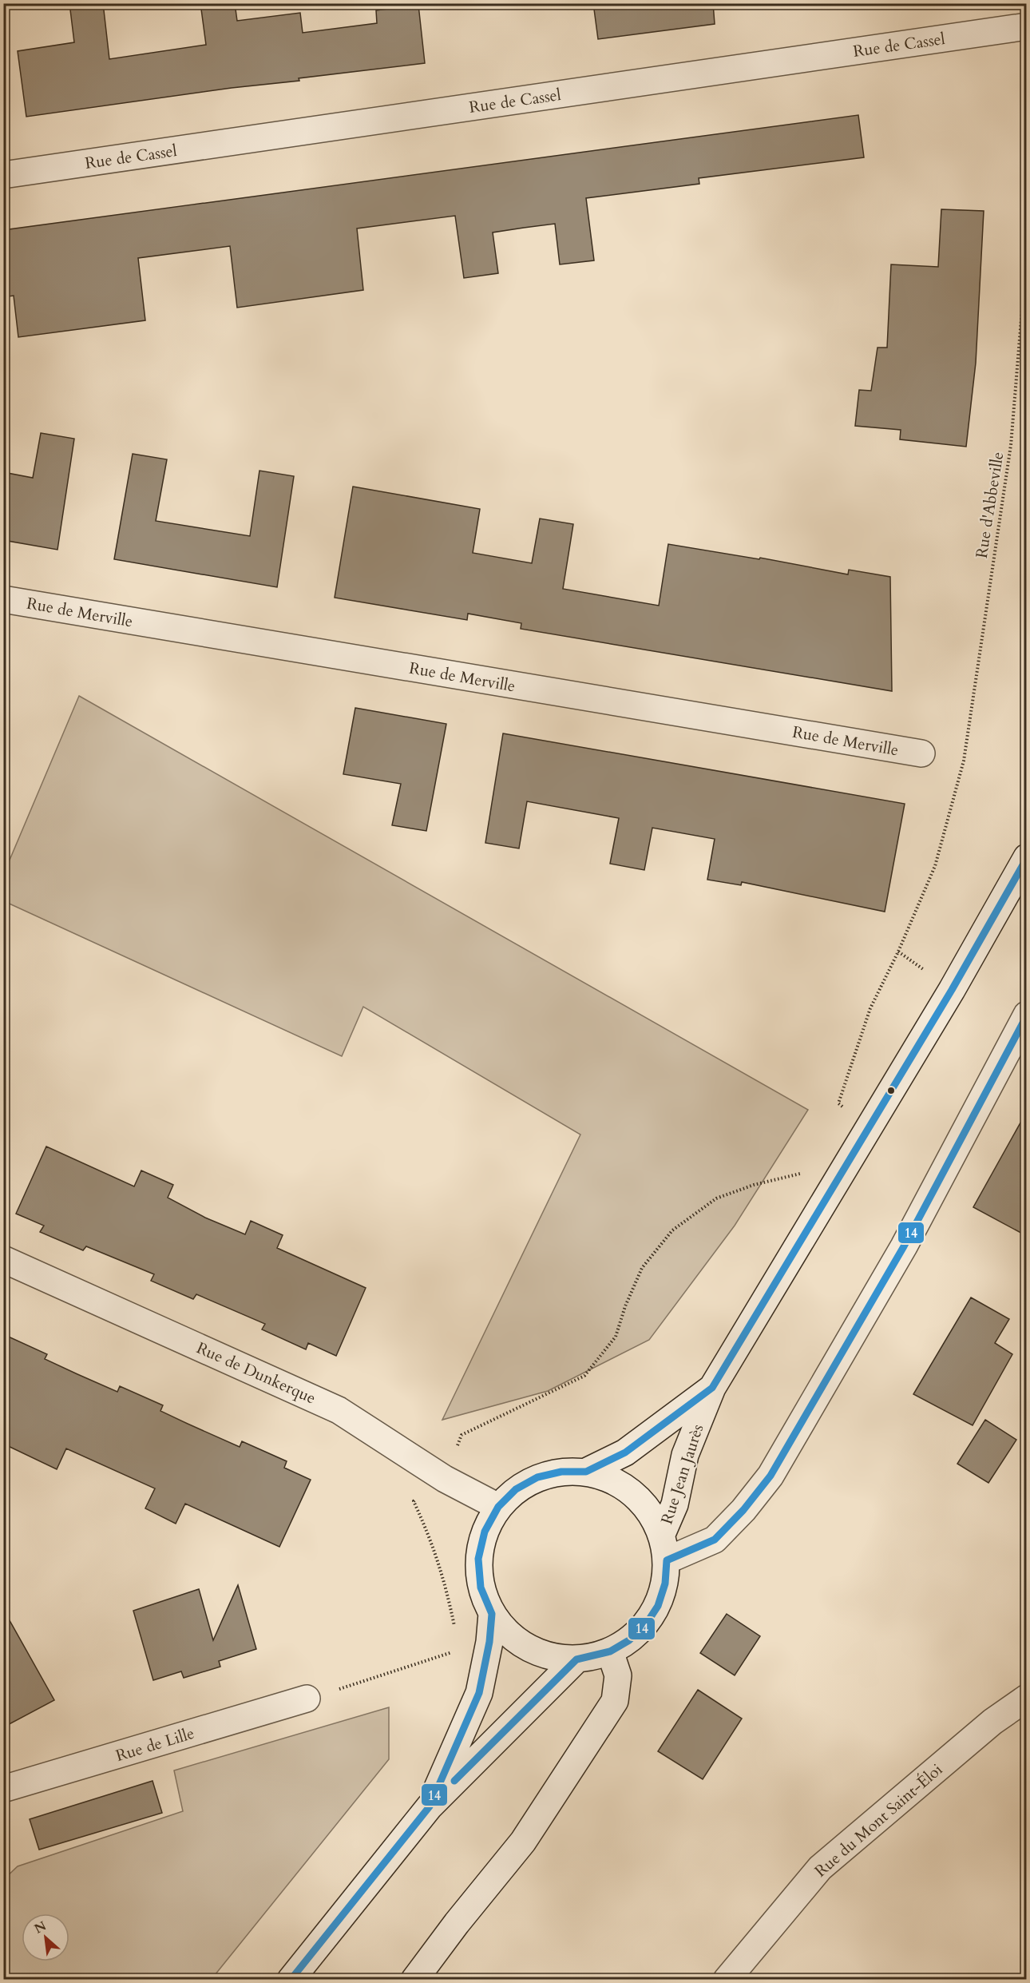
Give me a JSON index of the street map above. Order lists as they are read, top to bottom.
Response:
{
  "streets": {
    "street": [
      "Rue de Cassel",
      "Rue de Merville",
      "Rue de Dunkerque",
      "Rue Jean Jaurès",
      "Rue de Lille",
      "Rue du Mont Saint-Éloi"
    ],
    "path": ["Rue d'Abbeville"]
  },
  "crossings": [
    ["Rue d'Abbeville", "Rue Jean Jaurès"]
  ],
  "lines": ["transit line 14"],
  "north": "top left"
}
